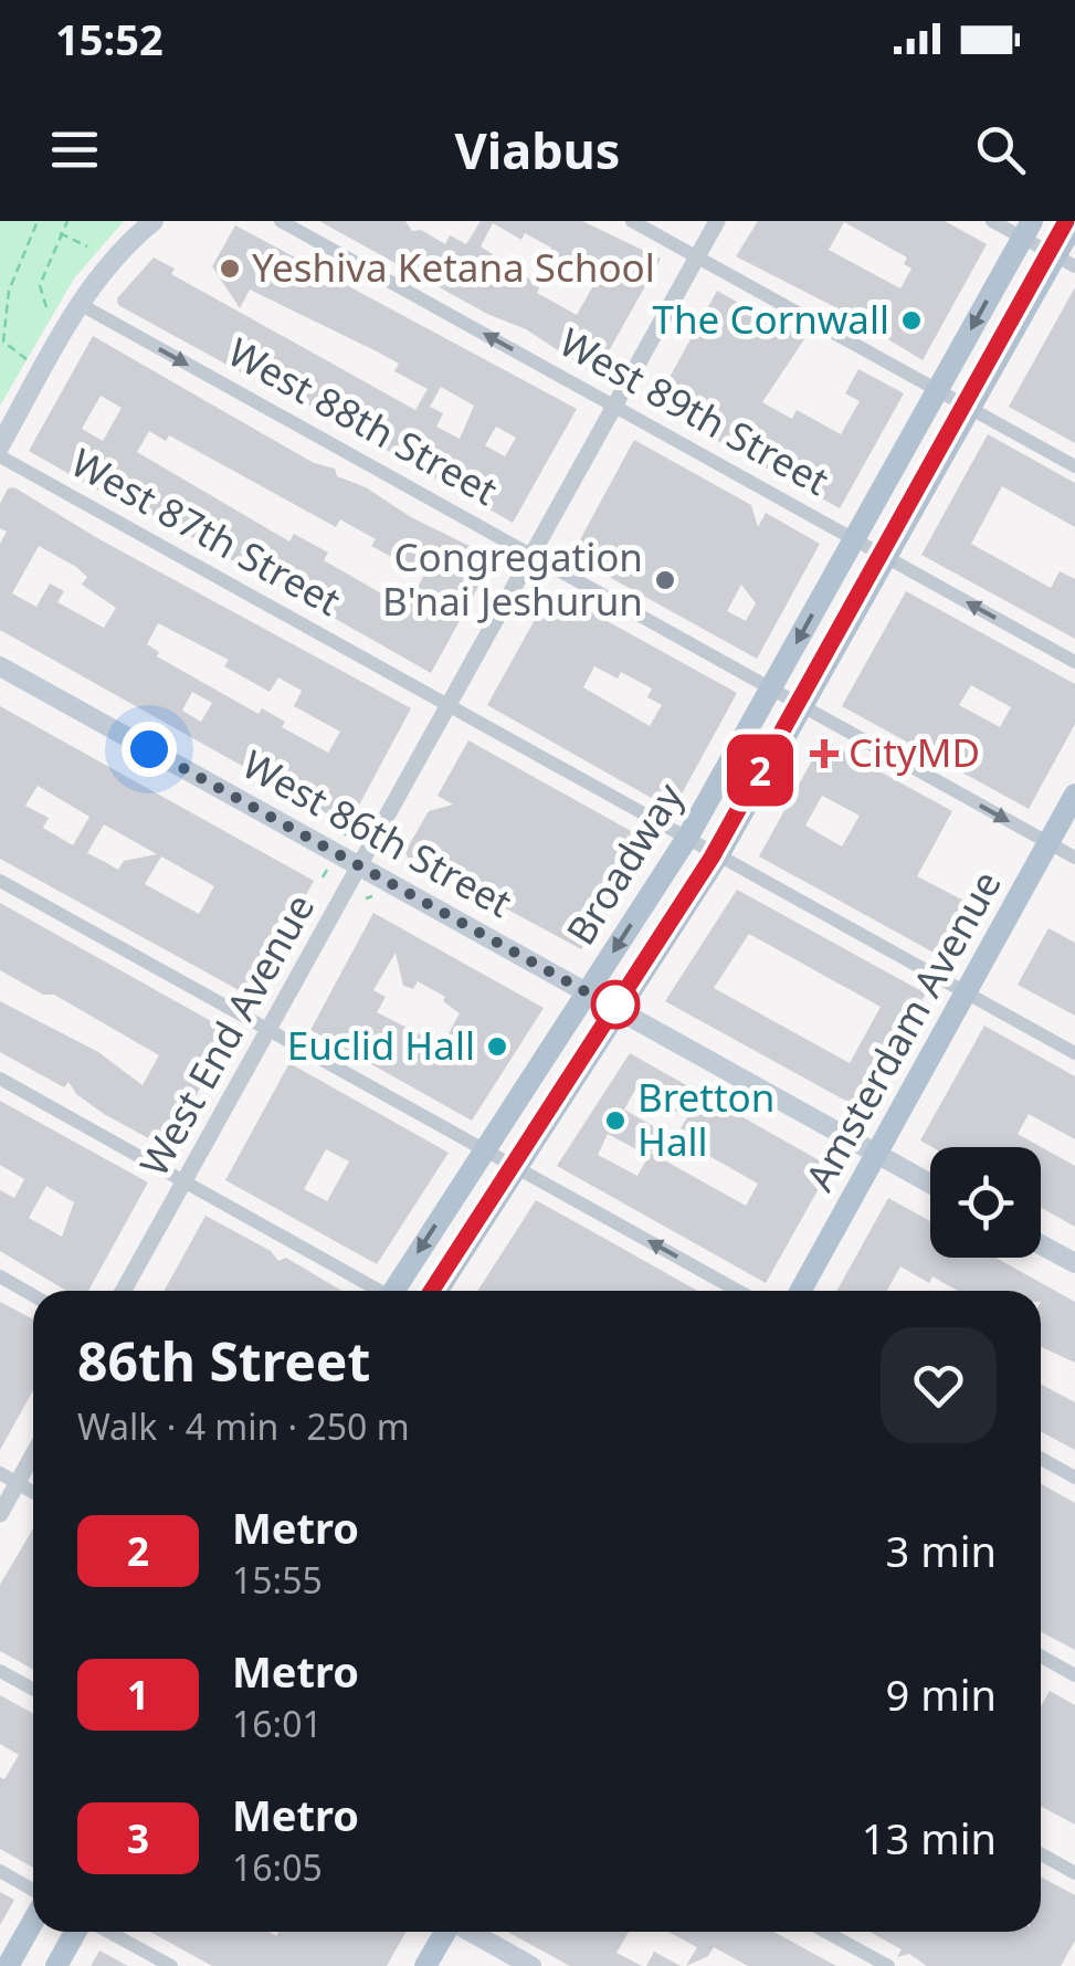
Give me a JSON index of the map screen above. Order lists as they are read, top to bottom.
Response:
{
  "streets": {
    "main road": ["West 86th Street", "Broadway", "Amsterdam Avenue"],
    "street": [
      "West 89th Street",
      "West 88th Street",
      "West 87th Street",
      "West End Avenue"
    ]
  },
  "crossings": [
    ["West 89th Street", "Broadway"],
    ["West 89th Street", "West End Avenue"],
    ["West 88th Street", "Broadway"],
    ["West 88th Street", "Amsterdam Avenue"],
    ["West 88th Street", "West End Avenue"],
    ["West 87th Street", "Broadway"],
    ["West 87th Street", "Amsterdam Avenue"],
    ["West 87th Street", "West End Avenue"],
    ["West 86th Street", "Broadway"],
    ["West 86th Street", "Amsterdam Avenue"],
    ["West 86th Street", "West End Avenue"]
  ],
  "one_way": ["West 89th Street", "West 88th Street"],
  "places": {
    "other": [
      "Yeshiva Ketana School",
      "The Cornwall",
      "Congregation B'nai Jeshurun",
      "Euclid Hall",
      "Bretton Hall"
    ],
    "health": ["CityMD"]
  },
  "lines": ["metro line 2"],
  "page": {
    "status": "15:52",
    "header": "Viabus",
    "on_map": "2",
    "heading": ["86th Street", "Walk · 4 min · 250 m"],
    "list": [
      {
        "mark": "2",
        "name": "Metro",
        "note": "15:55",
        "value": "3 min"
      },
      {
        "mark": "1",
        "name": "Metro",
        "note": "16:01",
        "value": "9 min"
      },
      {
        "mark": "3",
        "name": "Metro",
        "note": "16:05",
        "value": "13 min"
      }
    ]
  }
}
